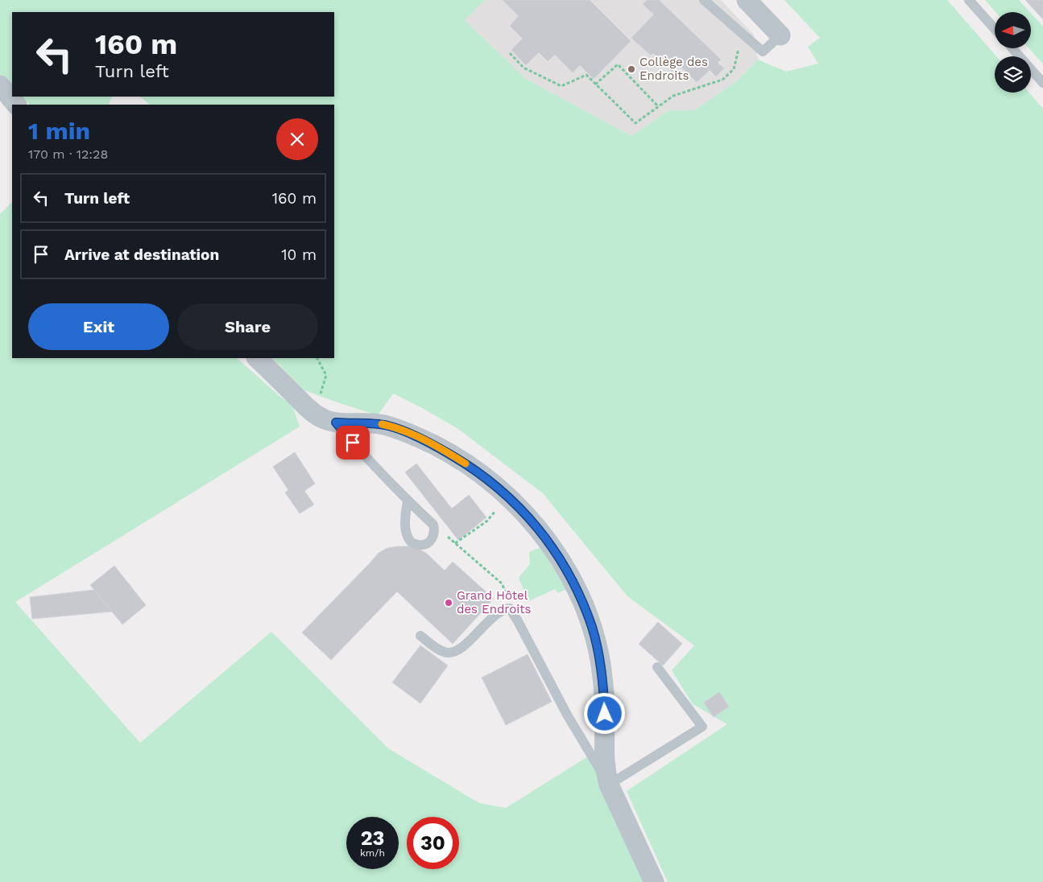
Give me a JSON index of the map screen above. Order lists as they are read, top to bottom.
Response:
{
  "places": ["Collège des Endroits", "Grand Hôtel des Endroits"],
  "north": "left",
  "page": {
    "turn": ["160 m", "Turn left"],
    "heading": ["1 min", "170 m · 12:28"],
    "list": [
      {
        "name": "Turn left",
        "value": "160 m"
      },
      {
        "name": "Arrive at destination",
        "value": "10 m"
      }
    ],
    "buttons": ["Exit", "Share"],
    "speed": "23 km/h",
    "limit": "30"
  }
}
